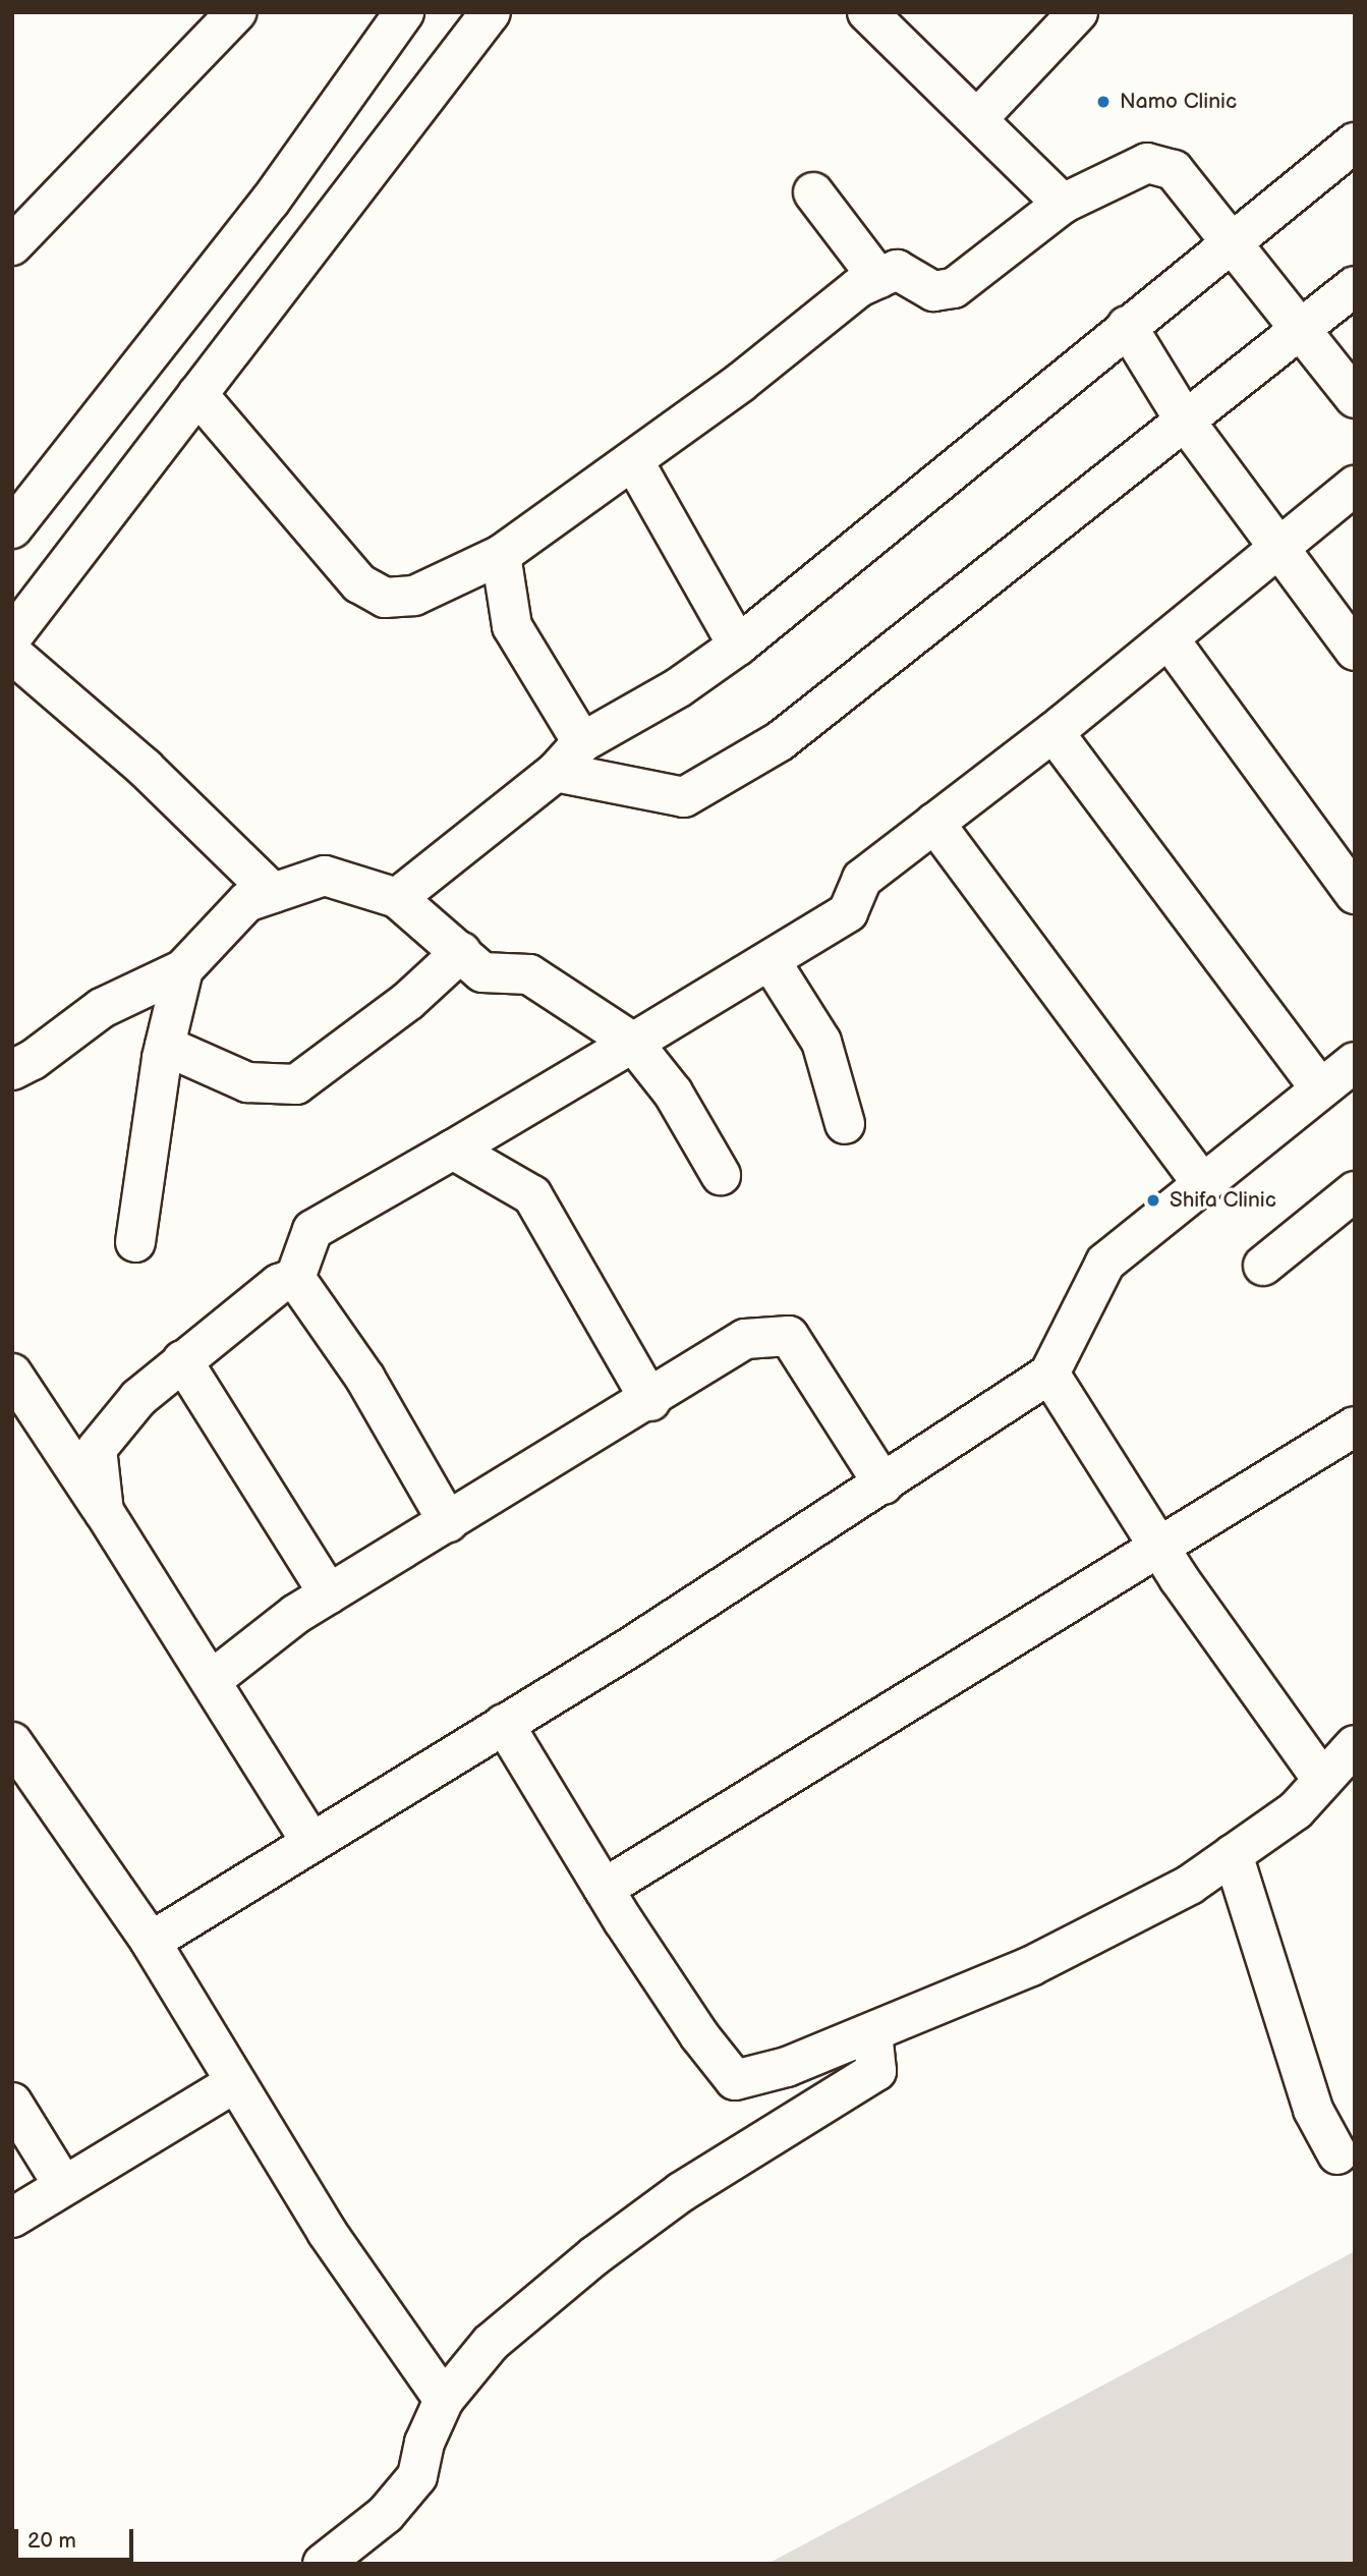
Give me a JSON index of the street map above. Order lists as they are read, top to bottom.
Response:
{
  "places": ["Namo Clinic", "Shifa Clinic"],
  "scale_bar": "20 m"
}
